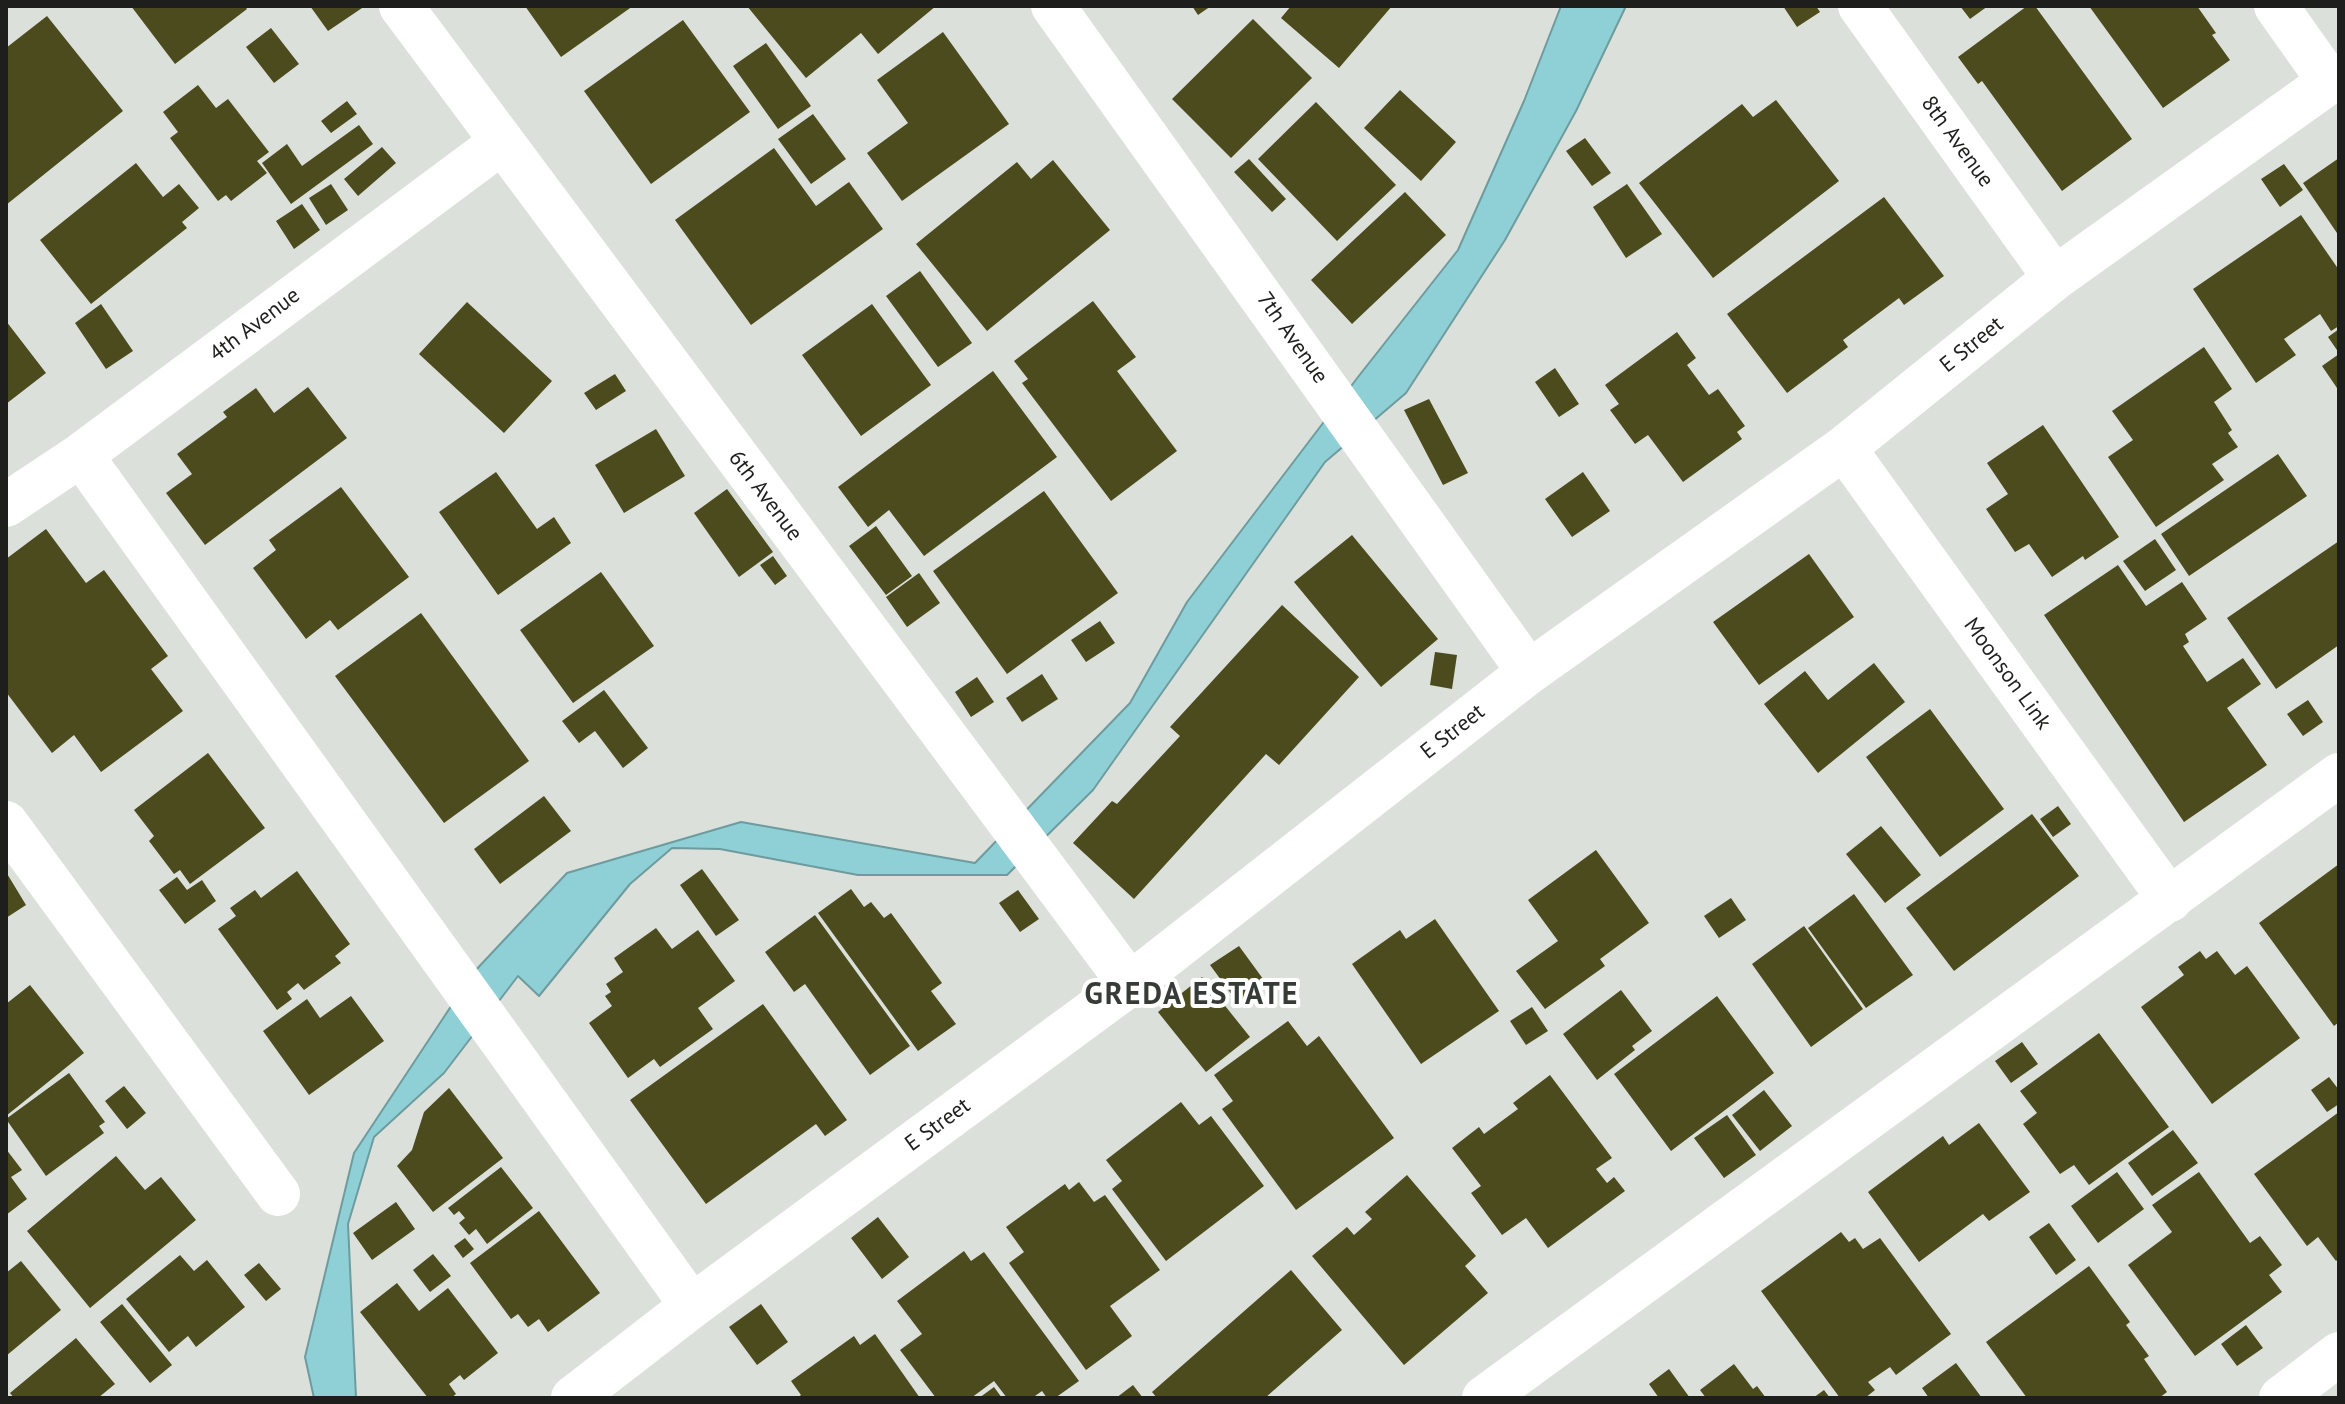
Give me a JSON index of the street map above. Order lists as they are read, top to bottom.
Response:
{
  "streets": {
    "street": [
      "8th Avenue",
      "4th Avenue",
      "7th Avenue",
      "E Street",
      "6th Avenue",
      "Moonson Link"
    ]
  },
  "crossings": [
    ["8th Avenue", "E Street"],
    ["4th Avenue", "6th Avenue"],
    ["7th Avenue", "E Street"],
    ["E Street", "6th Avenue"],
    ["E Street", "Moonson Link"]
  ],
  "districts": ["GREDA ESTATE"]
}
